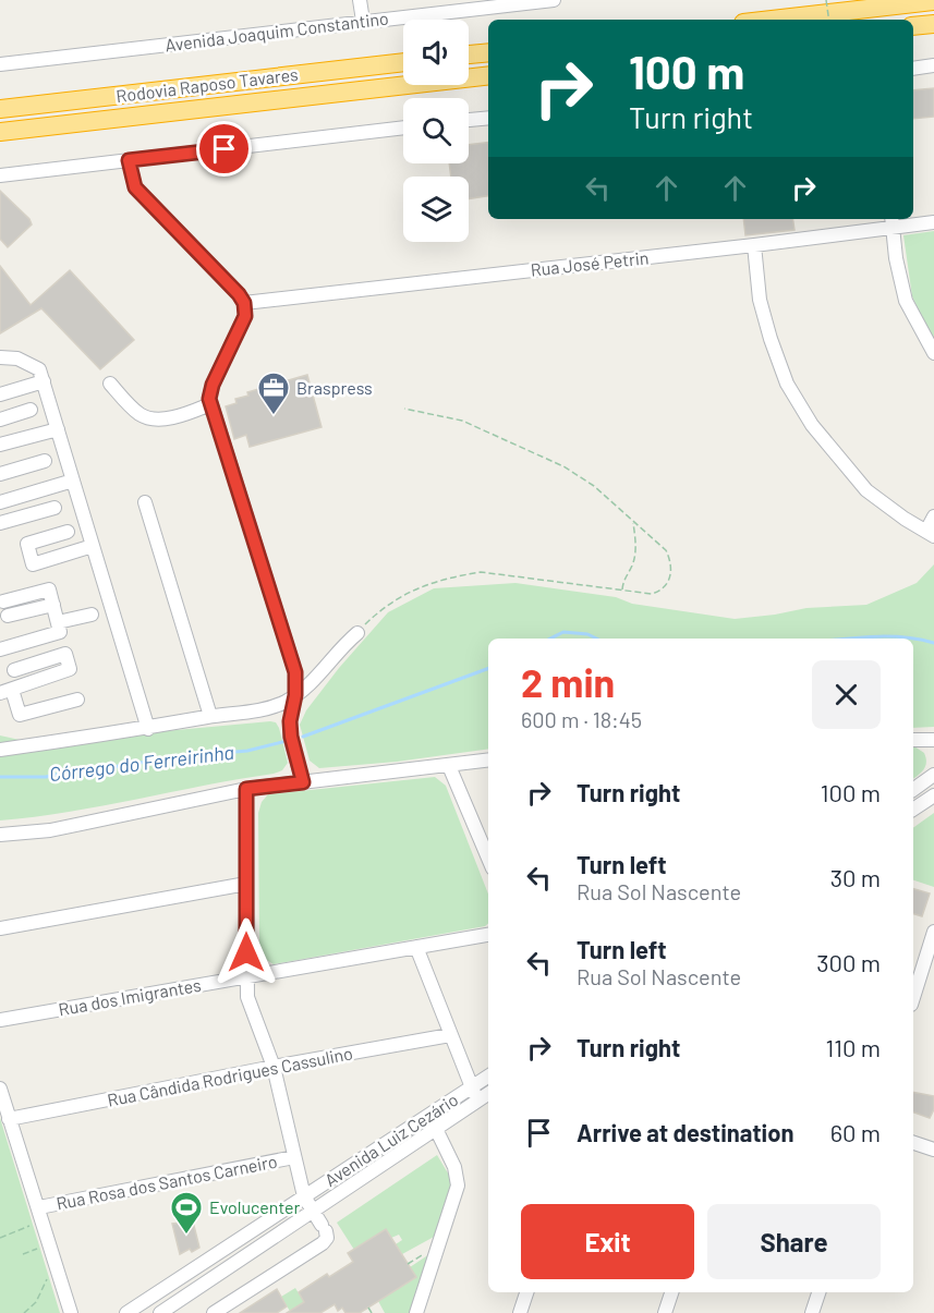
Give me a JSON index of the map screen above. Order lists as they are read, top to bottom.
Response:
{
  "streets": {
    "highway": ["Rodovia Raposo Tavares"],
    "street": [
      "Avenida Joaquim Constantino",
      "Rua José Petrin",
      "Rua dos Imigrantes",
      "Rua Cândida Rodrigues Cassulino",
      "Avenida Luiz Cezário",
      "Rua Rosa dos Santos Carneiro"
    ]
  },
  "water": ["Córrego do Ferreirinha"],
  "places": {
    "office": ["Braspress"],
    "sports": ["Evolucenter"]
  },
  "page": {
    "turn": ["100 m", "Turn right"],
    "heading": ["2 min", "600 m · 18:45"],
    "list": [
      {
        "name": "Turn right",
        "value": "100 m"
      },
      {
        "name": "Turn left",
        "note": "Rua Sol Nascente",
        "value": "30 m"
      },
      {
        "name": "Turn left",
        "note": "Rua Sol Nascente",
        "value": "300 m"
      },
      {
        "name": "Turn right",
        "value": "110 m"
      },
      {
        "name": "Arrive at destination",
        "value": "60 m"
      }
    ],
    "buttons": ["Exit", "Share"]
  }
}
